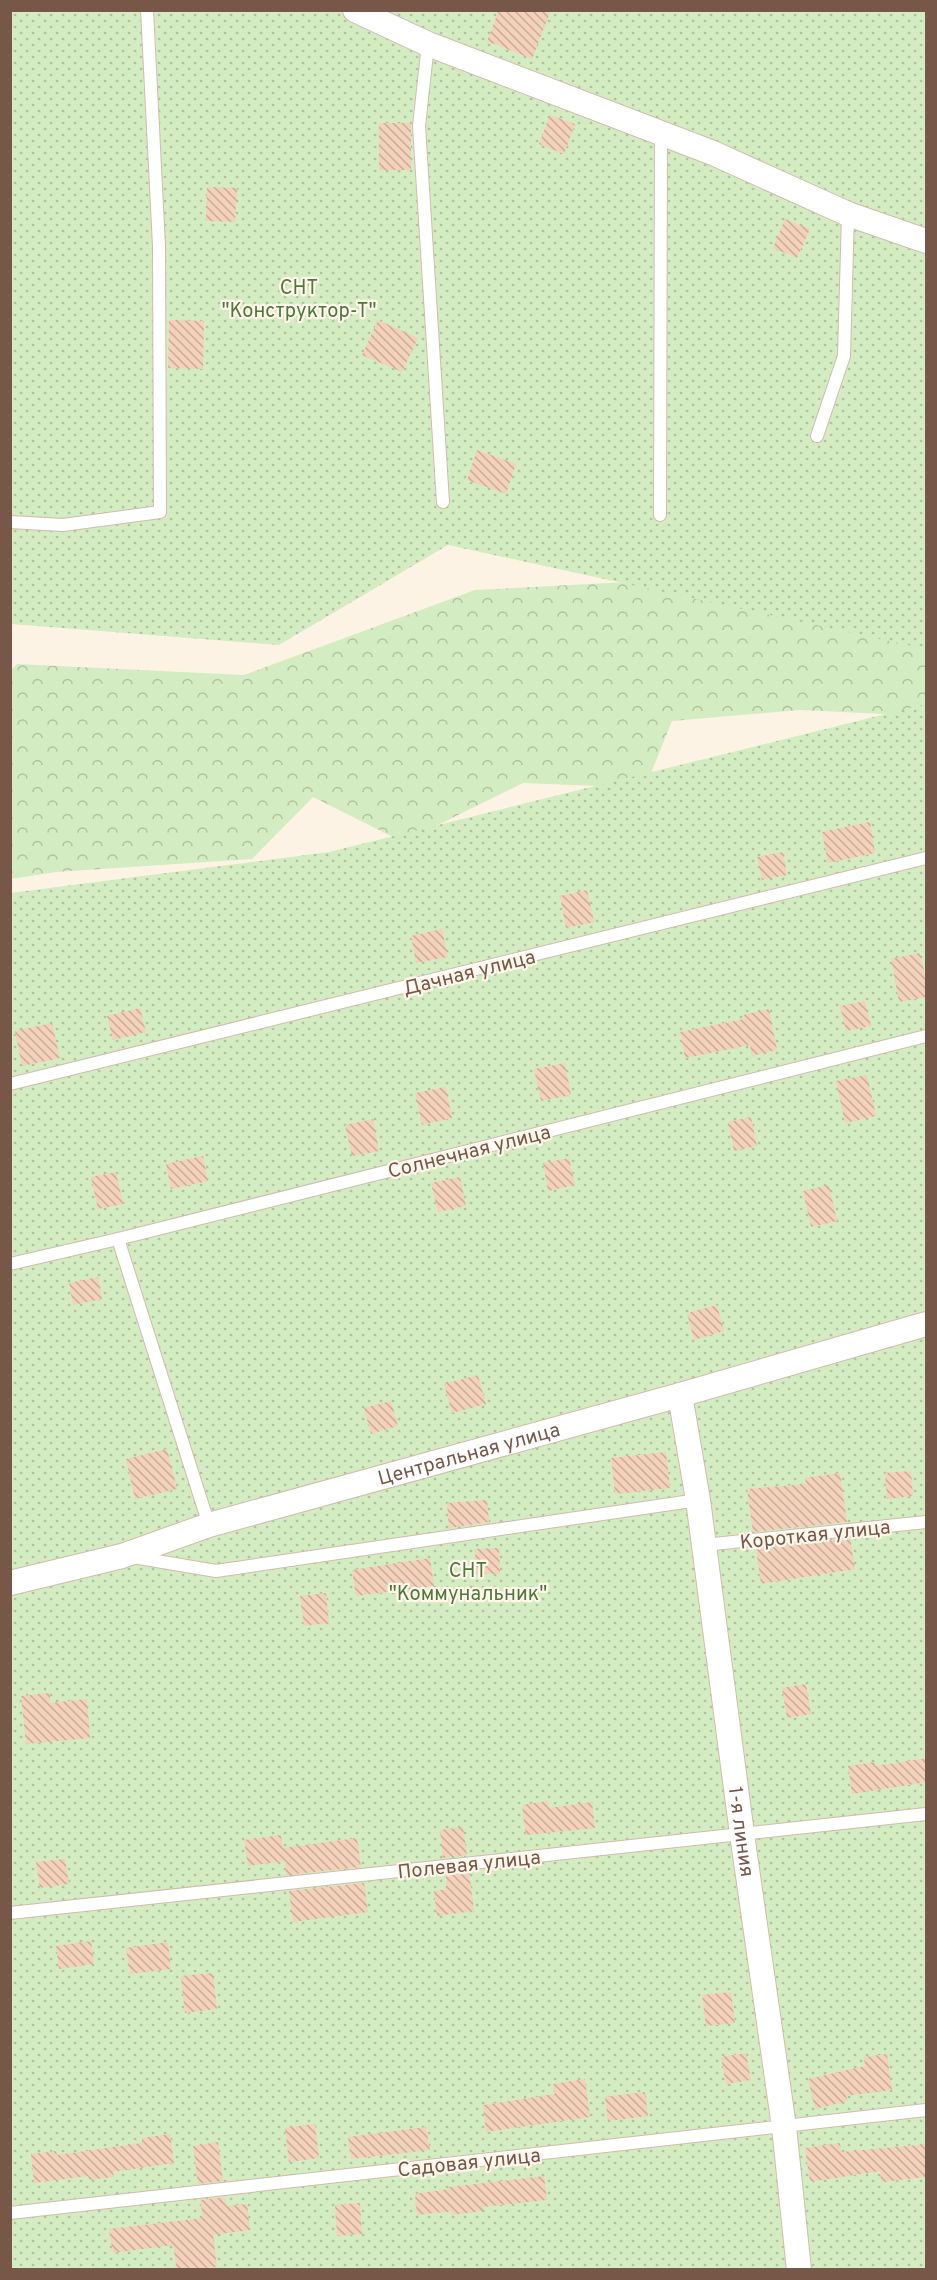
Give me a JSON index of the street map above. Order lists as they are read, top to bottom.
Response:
{
  "streets": {
    "street": ["Центральная улица", "1-я линия"],
    "lane": [
      "Дачная улица",
      "Солнечная улица",
      "Короткая улица",
      "Полевая улица",
      "Садовая улица"
    ]
  },
  "crossings": [
    ["Центральная улица", "1-я линия"],
    ["Короткая улица", "1-я линия"],
    ["1-я линия", "Полевая улица"],
    ["1-я линия", "Садовая улица"]
  ],
  "parks": ["СНТ \"Конструктор-Т\"", "СНТ \"Коммунальник\""]
}
